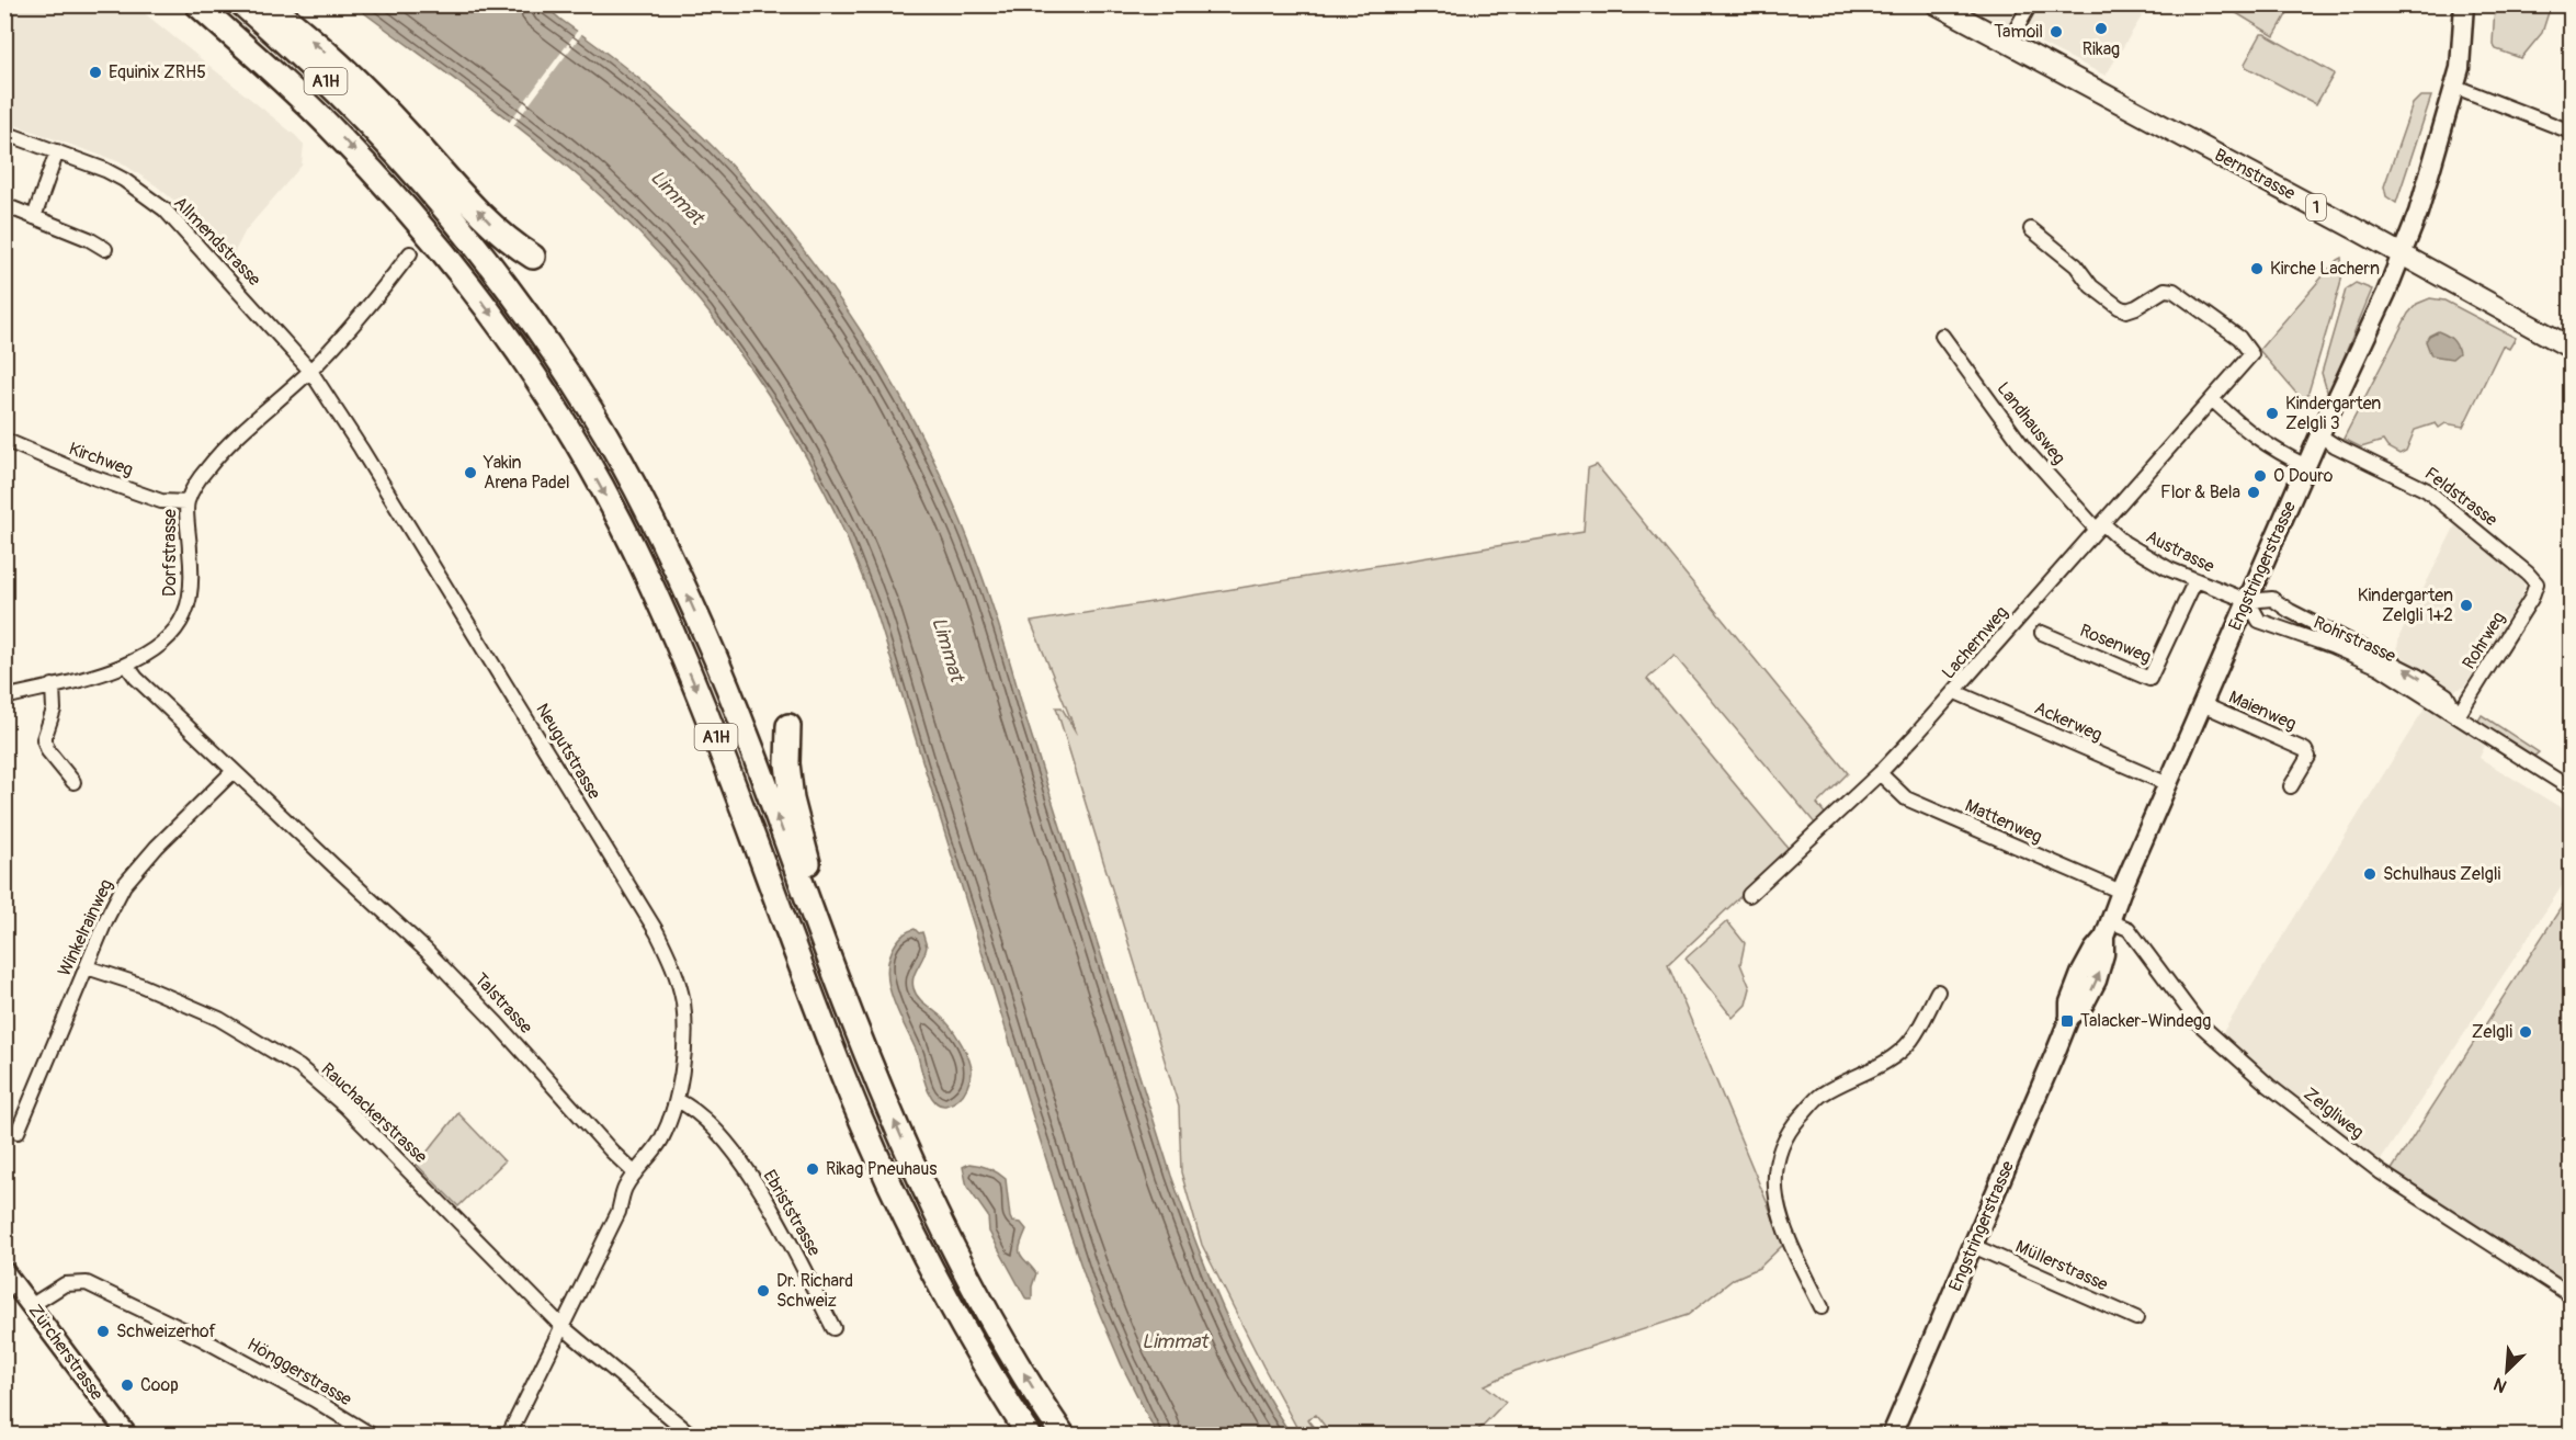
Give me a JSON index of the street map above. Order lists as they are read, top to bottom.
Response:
{
  "streets": {
    "highway": ["A1H"],
    "main road": [
      "Bernstrasse",
      "1",
      "Engstringerstrasse",
      "Zürcherstrasse"
    ],
    "street": [
      "Allmendstrasse",
      "Landhausweg",
      "Kirchweg",
      "Feldstrasse",
      "Austrasse",
      "Dorfstrasse",
      "Rohrstrasse",
      "Rohrweg",
      "Lachernweg",
      "Rosenweg",
      "Maienweg",
      "Ackerweg",
      "Neugutstrasse",
      "Mattenweg",
      "Winkelrainweg",
      "Talstrasse",
      "Rauchackerstrasse",
      "Zelgliweg",
      "Ebriststrasse",
      "Müllerstrasse",
      "Hönggerstrasse"
    ]
  },
  "crossings": [
    ["Bernstrasse", "Engstringerstrasse"],
    ["Allmendstrasse", "Dorfstrasse"],
    ["Allmendstrasse", "Neugutstrasse"],
    ["Landhausweg", "Austrasse"],
    ["Landhausweg", "Lachernweg"],
    ["Kirchweg", "Dorfstrasse"],
    ["Feldstrasse", "Engstringerstrasse"],
    ["Feldstrasse", "Rohrweg"],
    ["Austrasse", "Engstringerstrasse"],
    ["Austrasse", "Rohrstrasse"],
    ["Austrasse", "Lachernweg"],
    ["Austrasse", "Rosenweg"],
    ["Dorfstrasse", "Neugutstrasse"],
    ["Dorfstrasse", "Talstrasse"],
    ["Engstringerstrasse", "Rohrstrasse"],
    ["Engstringerstrasse", "Maienweg"],
    ["Engstringerstrasse", "Ackerweg"],
    ["Engstringerstrasse", "Mattenweg"],
    ["Engstringerstrasse", "Zelgliweg"],
    ["Engstringerstrasse", "Müllerstrasse"],
    ["Rohrstrasse", "Rohrweg"],
    ["Lachernweg", "Ackerweg"],
    ["Lachernweg", "Mattenweg"],
    ["Neugutstrasse", "Talstrasse"],
    ["Neugutstrasse", "Ebriststrasse"],
    ["Winkelrainweg", "Talstrasse"],
    ["Winkelrainweg", "Rauchackerstrasse"],
    ["Zürcherstrasse", "Hönggerstrasse"]
  ],
  "water": ["Limmat"],
  "places": {
    "other": [
      "Rikag",
      "Tamoil",
      "Equinix ZRH5",
      "Kirche Lachern",
      "Kindergarten Zelgli 3",
      "Yakin Arena Padel",
      "O Douro",
      "Flor & Bela",
      "Kindergarten Zelgli 1+2",
      "Schulhaus Zelgli",
      "Zelgli",
      "Rikag Pneuhaus",
      "Dr. Richard Schweiz",
      "Schweizerhof",
      "Coop"
    ],
    "transit": ["Talacker-Windegg"]
  },
  "north": "bottom left"
}
